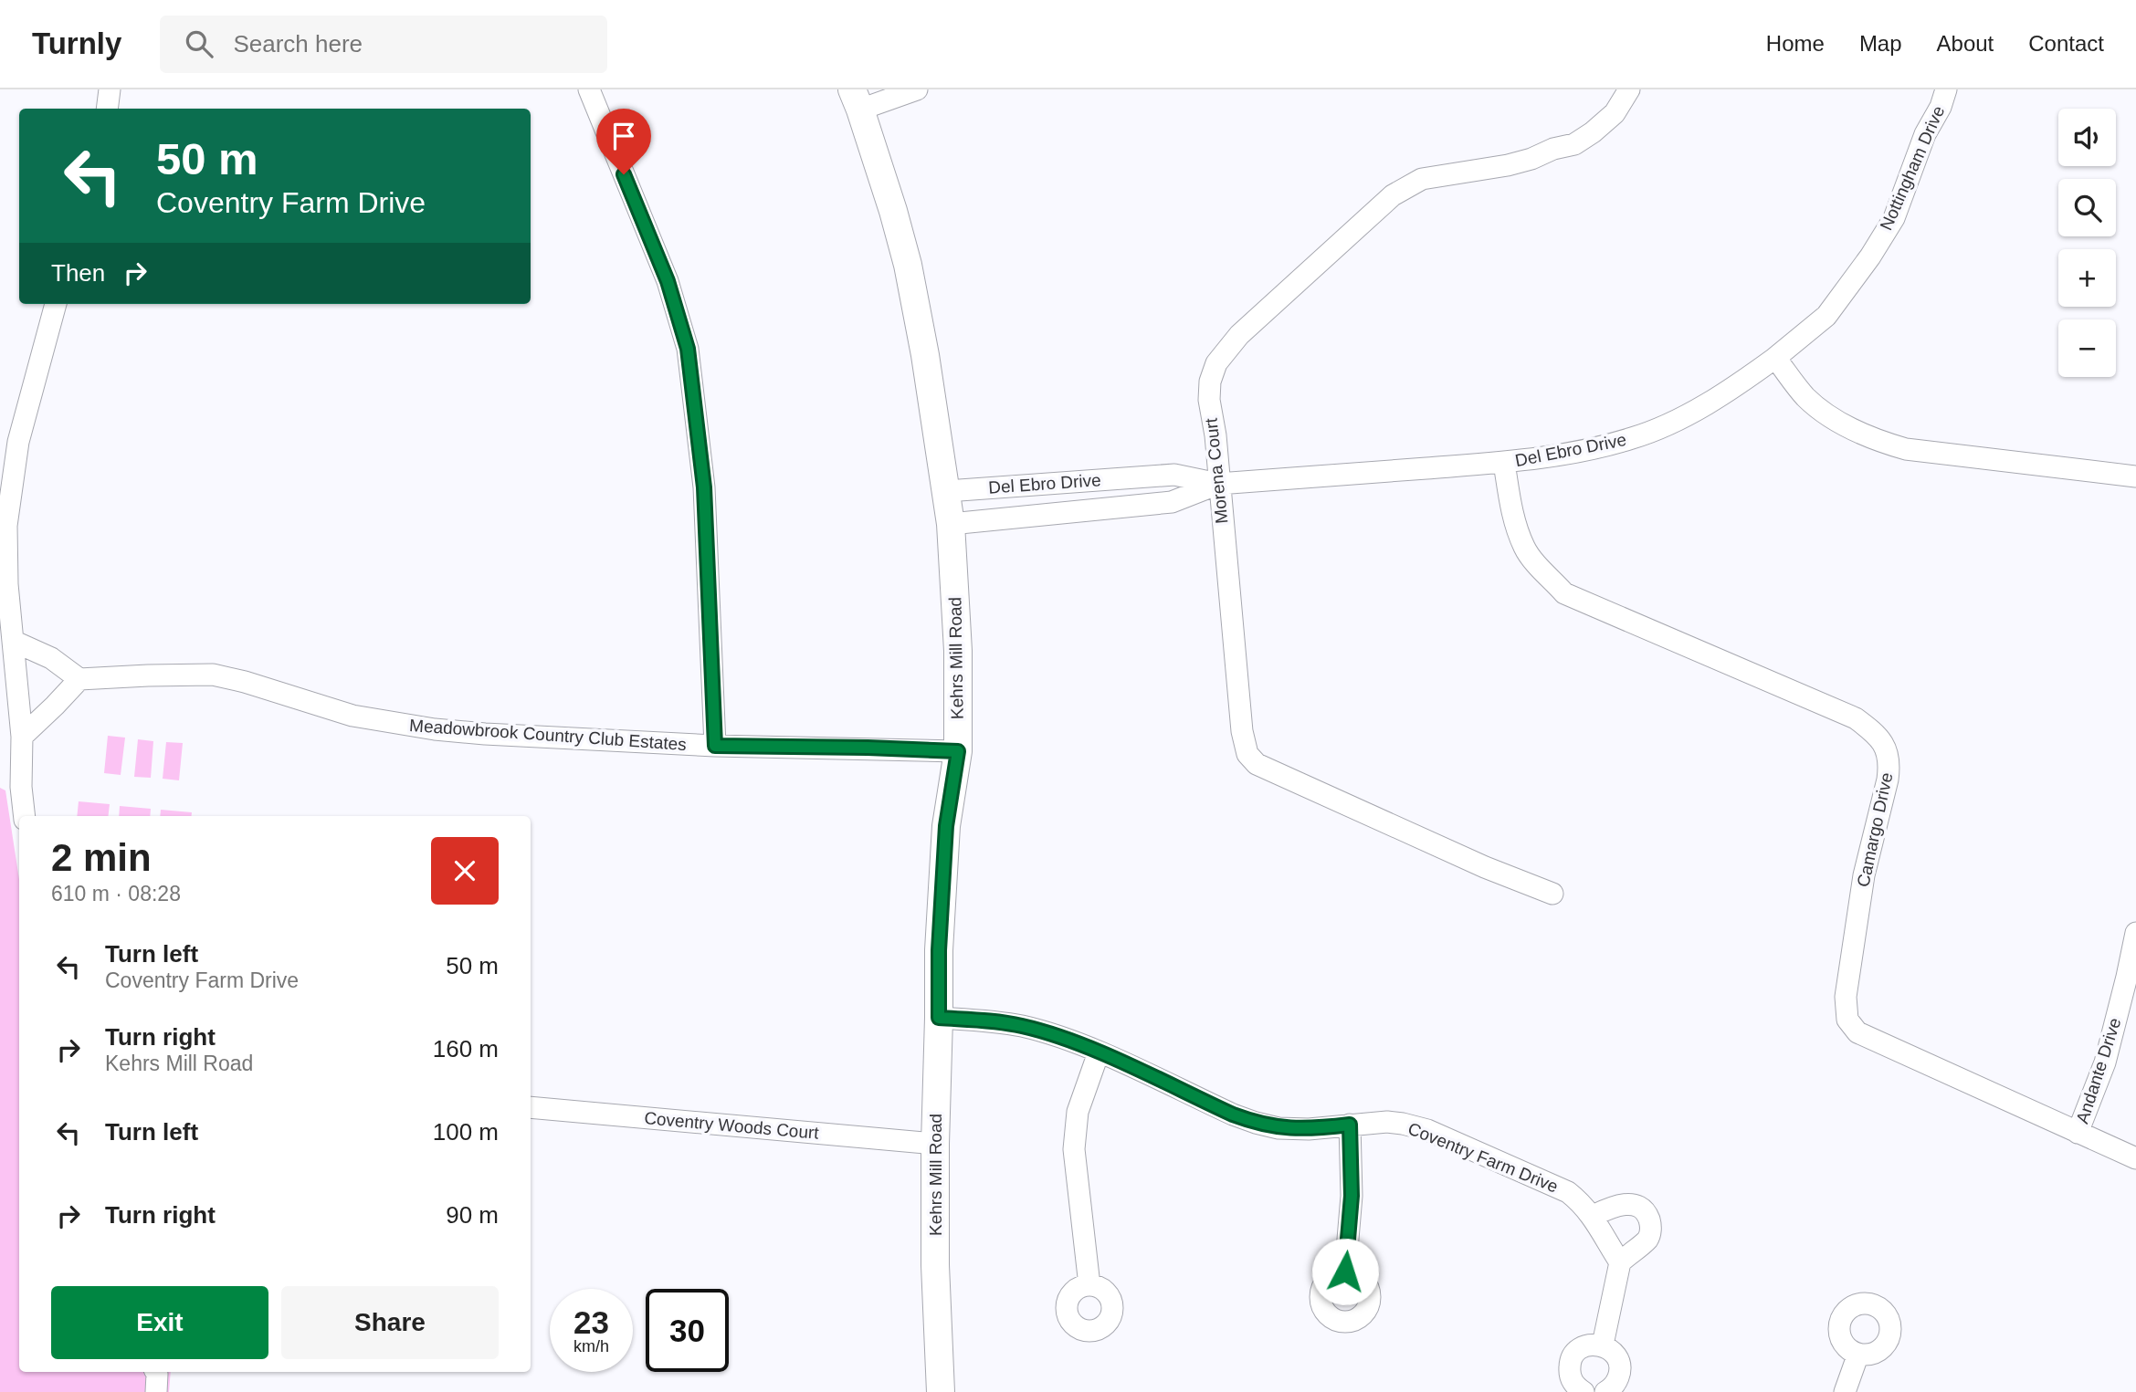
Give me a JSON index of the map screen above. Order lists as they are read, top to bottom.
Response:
{
  "streets": {
    "main road": ["Kehrs Mill Road"],
    "street": [
      "Nottingham Drive",
      "Del Ebro Drive",
      "Morena Court",
      "Meadowbrook Country Club Estates",
      "Camargo Drive",
      "Andante Drive",
      "Coventry Woods Court",
      "Coventry Farm Drive"
    ]
  },
  "crossings": [
    ["Nottingham Drive", "Del Ebro Drive"],
    ["Del Ebro Drive", "Morena Court"],
    ["Del Ebro Drive", "Kehrs Mill Road"],
    ["Del Ebro Drive", "Camargo Drive"],
    ["Kehrs Mill Road", "Meadowbrook Country Club Estates"],
    ["Kehrs Mill Road", "Coventry Woods Court"],
    ["Kehrs Mill Road", "Coventry Farm Drive"],
    ["Camargo Drive", "Andante Drive"]
  ],
  "page": {
    "header": "Turnly",
    "search": "Search here",
    "nav": [
      "Home",
      "Map",
      "About",
      "Contact"
    ],
    "map_buttons": ["+", "−"],
    "turn": ["50 m", "Coventry Farm Drive"],
    "then": "Then",
    "heading": ["2 min", "610 m · 08:28"],
    "list": [
      {
        "name": "Turn left",
        "note": "Coventry Farm Drive",
        "value": "50 m"
      },
      {
        "name": "Turn right",
        "note": "Kehrs Mill Road",
        "value": "160 m"
      },
      {
        "name": "Turn left",
        "value": "100 m"
      },
      {
        "name": "Turn right",
        "value": "90 m"
      }
    ],
    "buttons": ["Exit", "Share"],
    "speed": "23 km/h",
    "limit": "30"
  }
}
